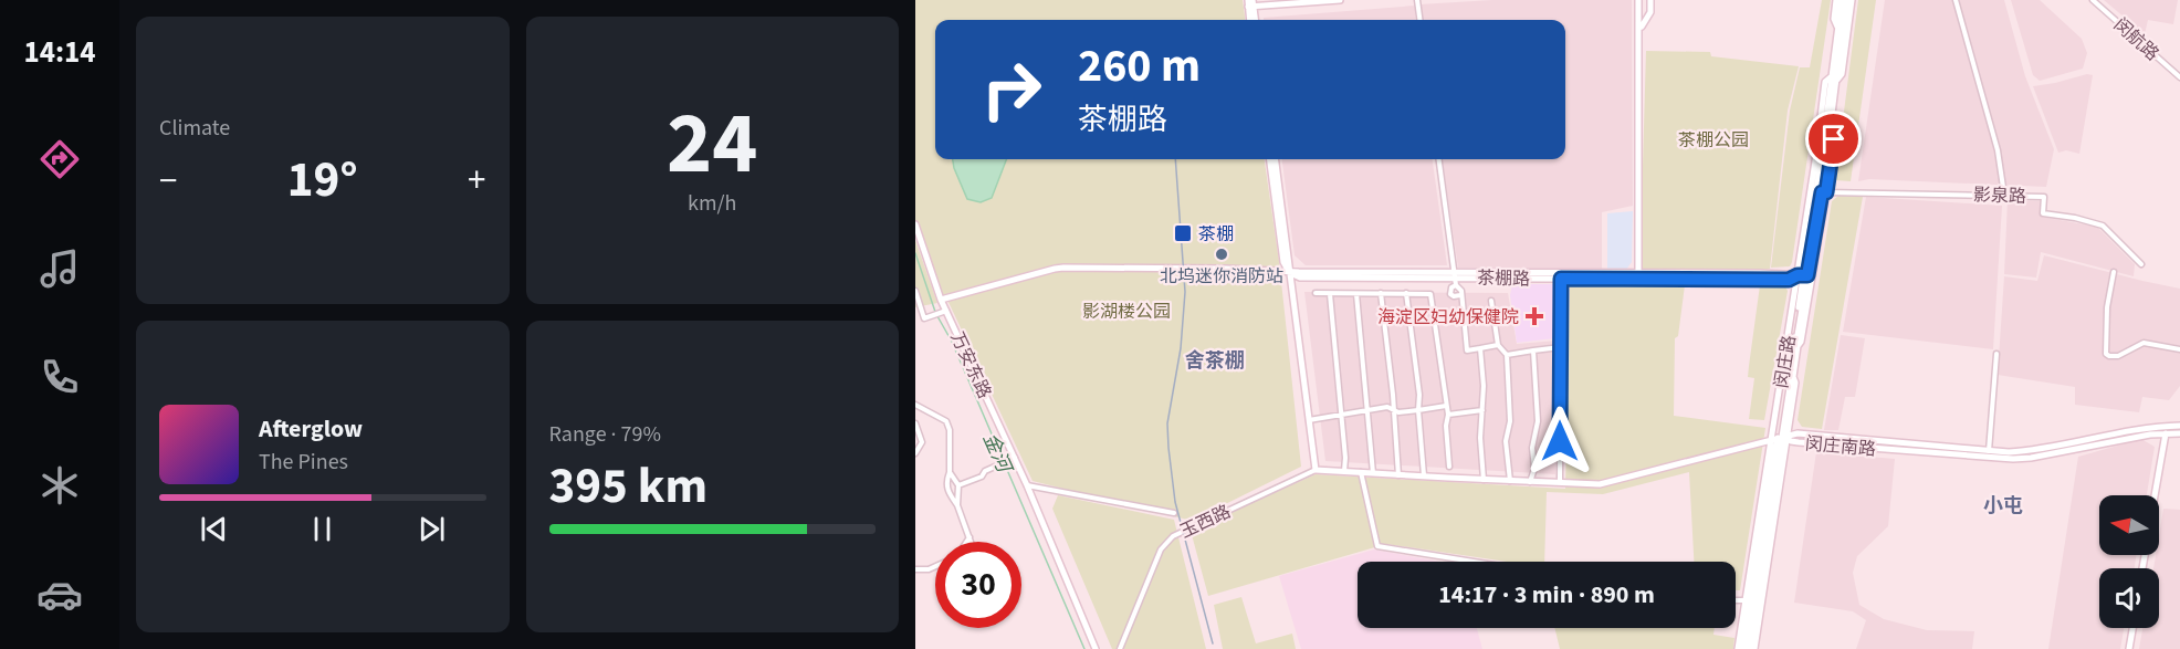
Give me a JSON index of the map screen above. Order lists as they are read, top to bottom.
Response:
{
  "streets": {
    "street": [
      "闵航路",
      "影泉路",
      "茶棚路",
      "闵庄路",
      "万安东路",
      "闵庄南路",
      "玉西路"
    ]
  },
  "crossings": [
    ["影泉路", "闵庄路"],
    ["茶棚路", "闵庄路"],
    ["茶棚路", "万安东路"],
    ["闵庄路", "闵庄南路"]
  ],
  "districts": ["舍茶棚", "小屯"],
  "water": ["金河"],
  "parks": ["茶棚公园", "影湖楼公园"],
  "places": {
    "transit": ["茶棚"],
    "other": ["北坞迷你消防站"],
    "health": ["海淀区妇幼保健院"]
  },
  "north": "left",
  "page": {
    "tabs": "14:14",
    "tile": [
      "Climate",
      ["24", "km/h"],
      ["Range · 79%", "395 km"]
    ],
    "turn": ["260 m", "茶棚路"],
    "heat": ["−", "19°", "+"],
    "song": ["Afterglow", "The Pines"],
    "limit": "30",
    "trip": "14:17 · 3 min · 890 m"
  }
}
